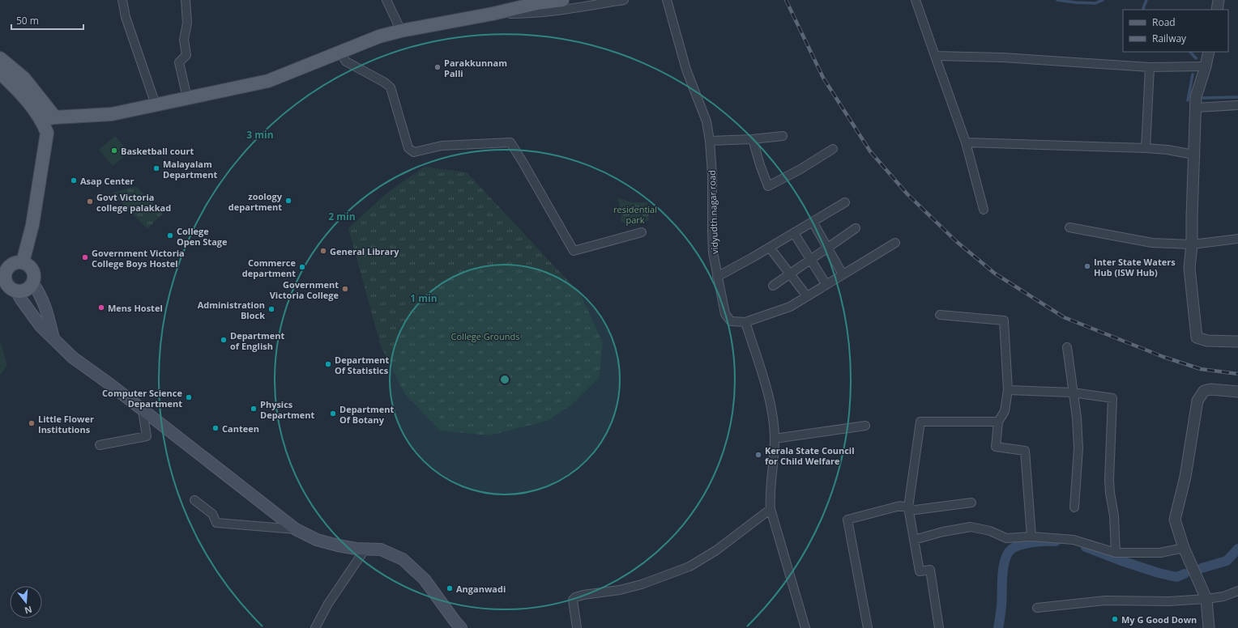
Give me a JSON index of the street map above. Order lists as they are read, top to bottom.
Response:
{
  "streets": {
    "street": ["vidyudth nagar road"]
  },
  "parks": ["residential park", "College Grounds"],
  "places": [
    "Parakkunnam Palli",
    "Basketball court",
    "Malayalam Department",
    "Asap Center",
    "zoology department",
    "Govt Victoria college palakkad",
    "College Open Stage",
    "General Library",
    "Government Victoria College Boys Hostel",
    "Inter State Waters Hub (ISW Hub)",
    "Commerce department",
    "Government Victoria College",
    "Mens Hostel",
    "Administration Block",
    "Department of English",
    "Department Of Statistics",
    "Computer Science Department",
    "Physics Department",
    "Department Of Botany",
    "Little Flower Institutions",
    "Canteen",
    "Kerala State Council for Child Welfare",
    "Anganwadi",
    "My G Good Down"
  ],
  "legend": ["Road", "Railway"],
  "scale_bar": "50 m",
  "north": "bottom",
  "rings": ["3 min", "2 min", "1 min"]
}
